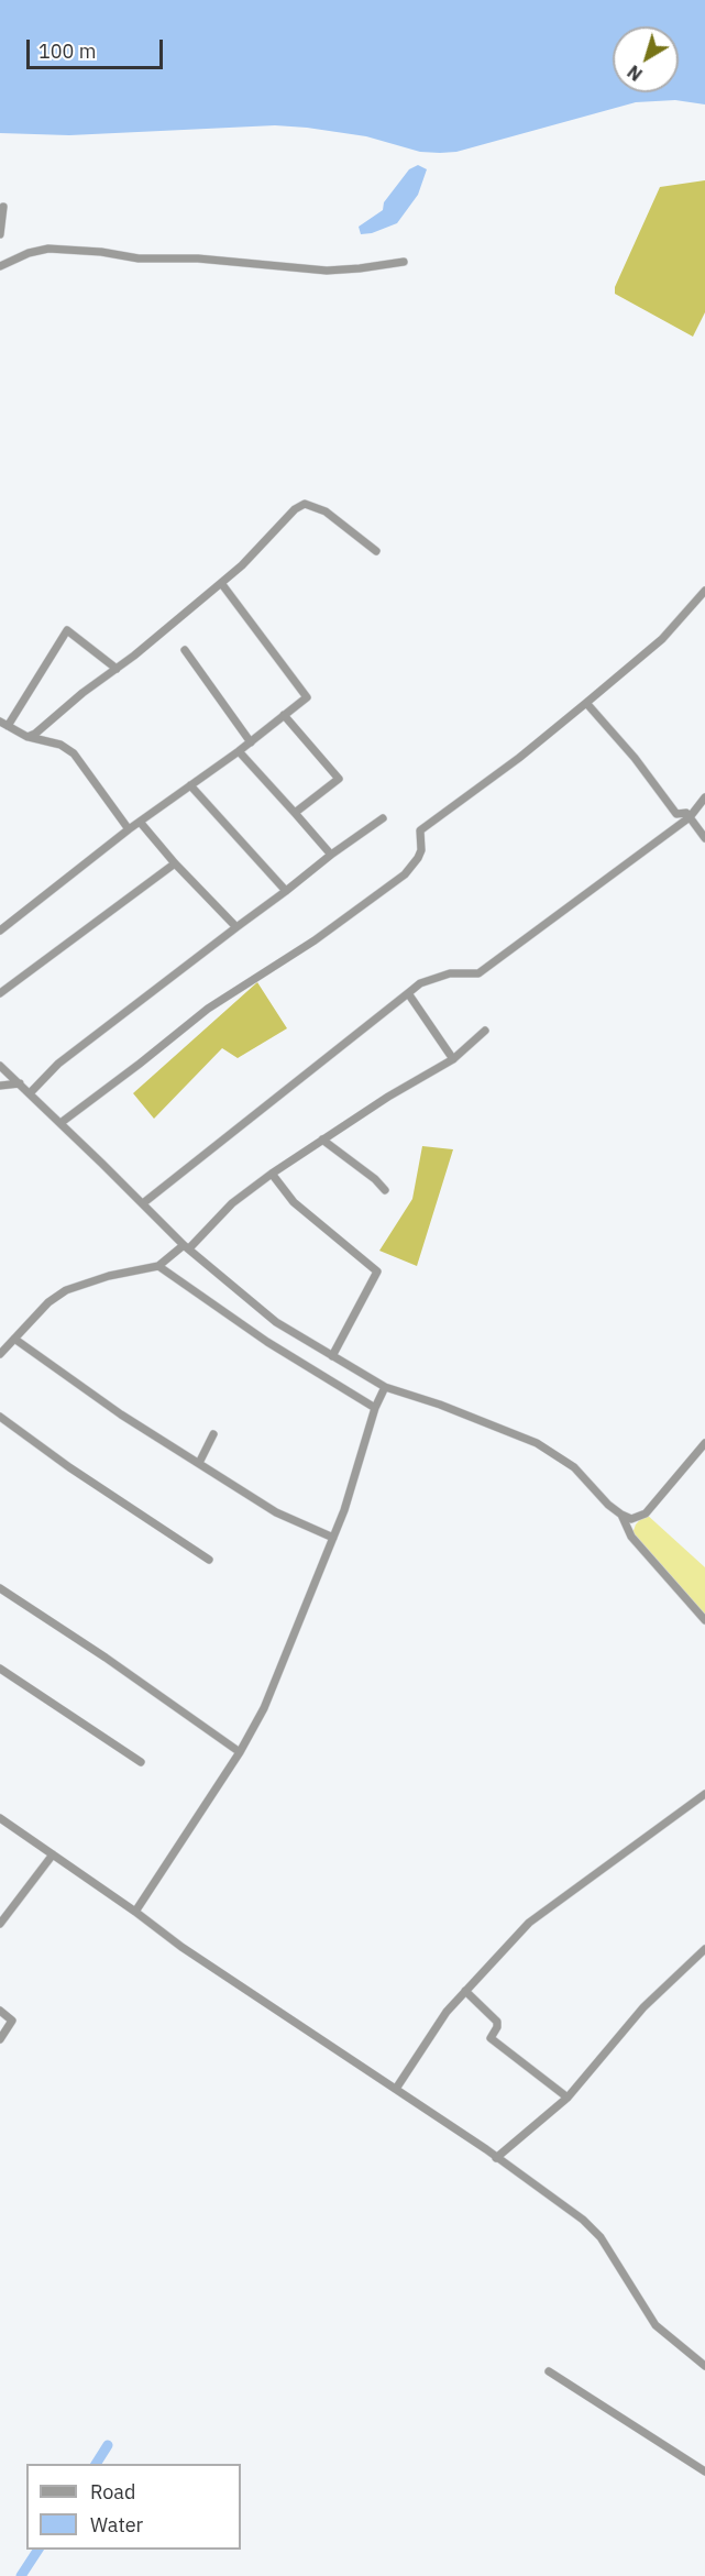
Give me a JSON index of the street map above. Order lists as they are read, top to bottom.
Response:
{
  "legend": ["Road", "Water"],
  "scale_bar": "100 m",
  "north": "bottom left"
}
